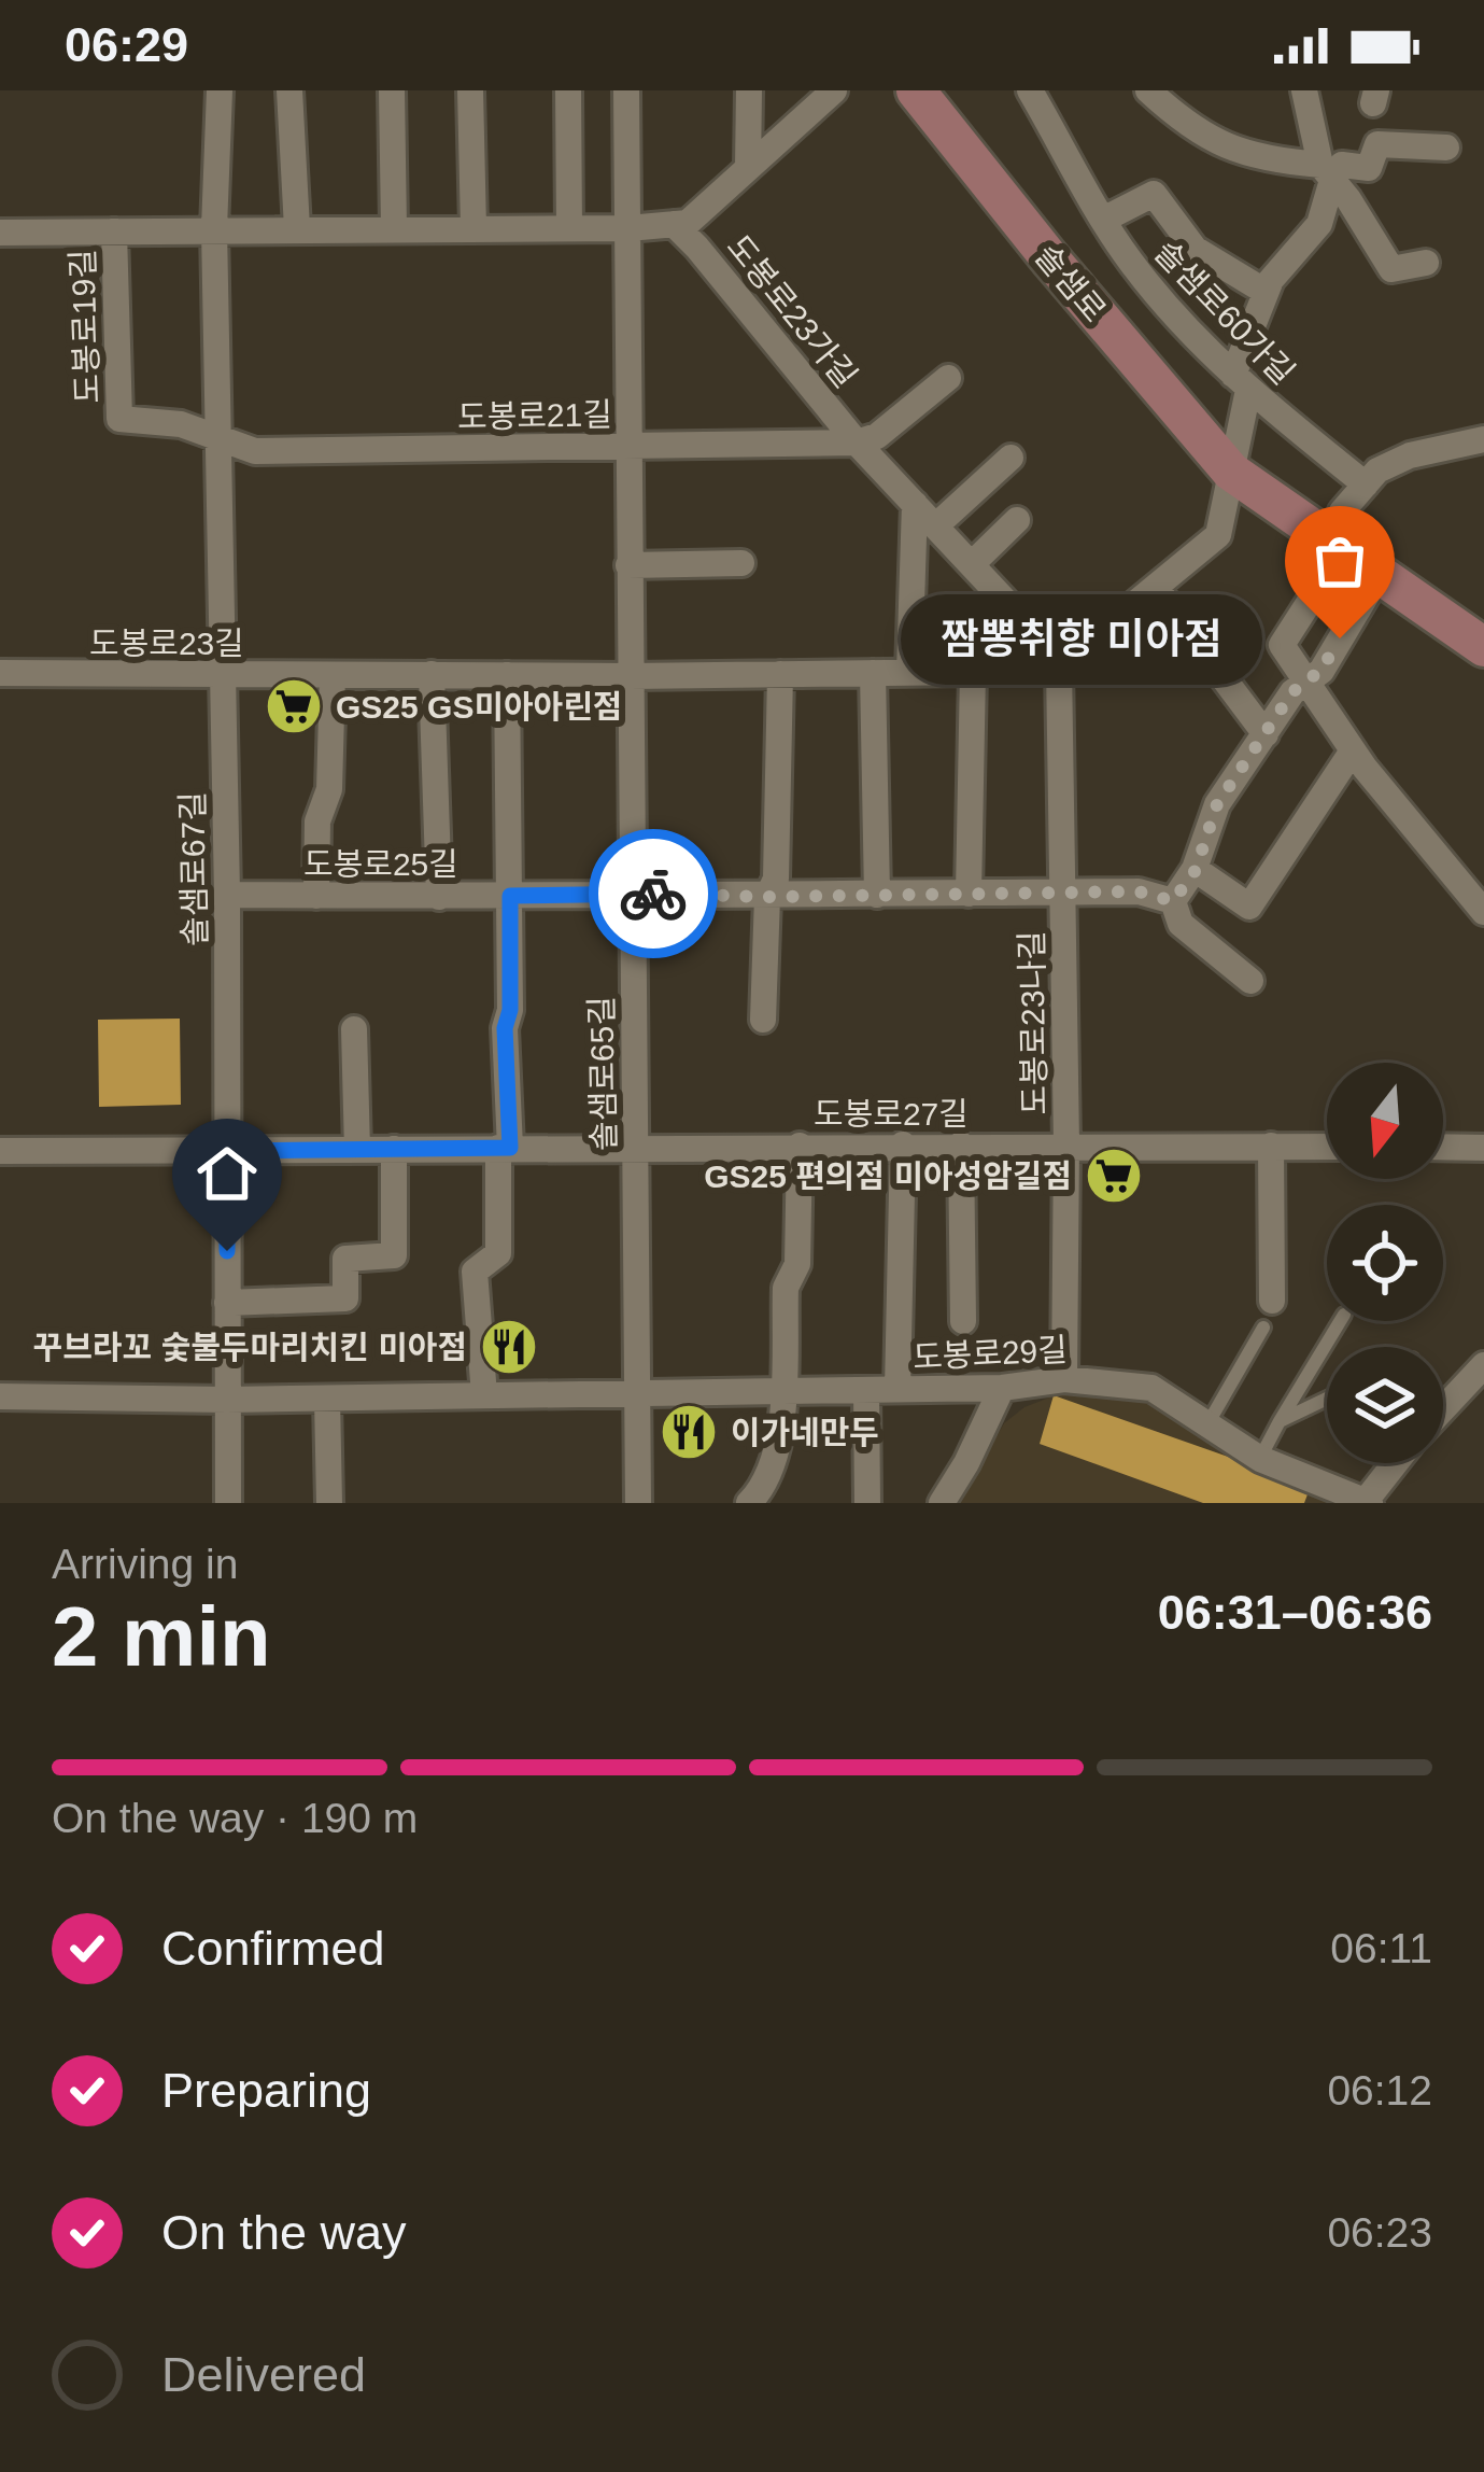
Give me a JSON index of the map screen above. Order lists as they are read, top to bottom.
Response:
{
  "streets": {
    "main road": ["솔샘로"],
    "street": [
      "도봉로23가길",
      "솔샘로60가길",
      "도봉로19길",
      "도봉로21길",
      "도봉로23길",
      "도봉로25길",
      "솔샘로67길",
      "도봉로23나길",
      "솔샘로65길",
      "도봉로27길",
      "도봉로29길"
    ]
  },
  "crossings": [
    ["도봉로23가길", "도봉로19길"],
    ["도봉로23가길", "도봉로21길"],
    ["도봉로23가길", "도봉로23길"],
    ["도봉로23가길", "도봉로23나길"],
    ["도봉로19길", "도봉로21길"],
    ["도봉로19길", "솔샘로67길"],
    ["도봉로19길", "솔샘로65길"],
    ["도봉로21길", "솔샘로67길"],
    ["도봉로21길", "솔샘로65길"],
    ["도봉로23길", "솔샘로67길"],
    ["도봉로23길", "도봉로23나길"],
    ["도봉로23길", "솔샘로65길"],
    ["도봉로25길", "솔샘로67길"],
    ["도봉로25길", "도봉로23나길"],
    ["도봉로25길", "솔샘로65길"],
    ["솔샘로67길", "도봉로27길"],
    ["솔샘로67길", "도봉로29길"],
    ["도봉로23나길", "도봉로27길"],
    ["도봉로23나길", "도봉로29길"],
    ["솔샘로65길", "도봉로27길"],
    ["솔샘로65길", "도봉로29길"],
    ["도봉로27길", "도봉로29길"]
  ],
  "places": {
    "other": ["짬뽕취향 미아점"],
    "supermarket": ["GS25 GS미아아린점", "GS25 편의점 미아성암길점"],
    "restaurant": ["꾸브라꼬 숯불두마리치킨 미아점", "이가네만두"]
  },
  "north": "bottom",
  "page": {
    "status": "06:29",
    "bubble": "짬뽕취향 미아점",
    "heading": ["2 min", "Arriving in", "06:31–06:36"],
    "bar": "On the way · 190 m",
    "list": [
      ["Confirmed", "06:11"],
      ["Preparing", "06:12"],
      ["On the way", "06:23"],
      "Delivered"
    ]
  }
}
